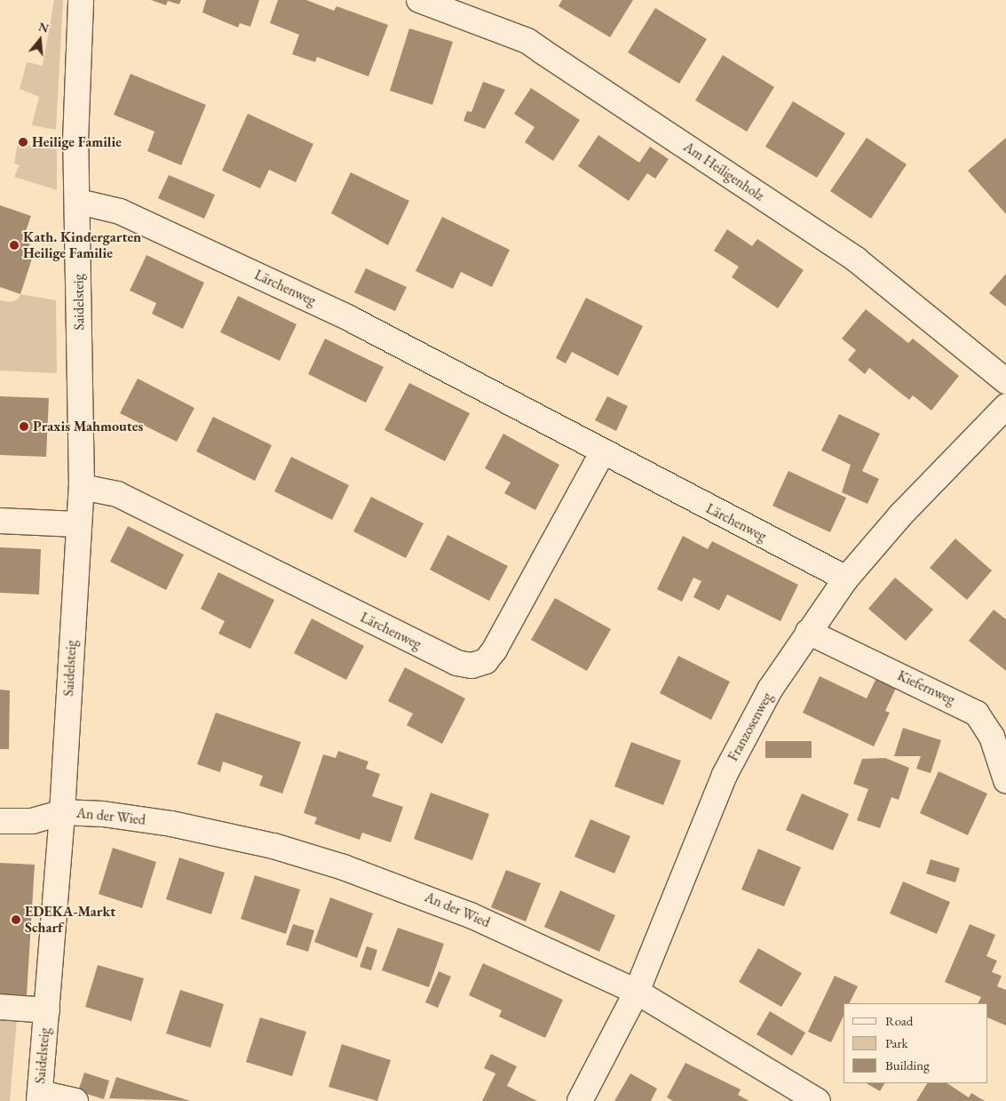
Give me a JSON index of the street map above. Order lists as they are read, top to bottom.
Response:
{
  "streets": {
    "street": [
      "Am Heiligenholz",
      "Lärchenweg",
      "Saidelsteig",
      "Kiefernweg",
      "Franzosenweg",
      "An der Wied"
    ]
  },
  "crossings": [
    ["Lärchenweg", "Saidelsteig"],
    ["Lärchenweg", "Franzosenweg"],
    ["Saidelsteig", "An der Wied"],
    ["Kiefernweg", "Franzosenweg"],
    ["Franzosenweg", "An der Wied"]
  ],
  "places": [
    "Heilige Familie",
    "Kath. Kindergarten Heilige Familie",
    "Praxis Mahmoutes",
    "EDEKA-Markt Scharf"
  ],
  "legend": ["Road", "Park", "Building"],
  "north": "top"
}
